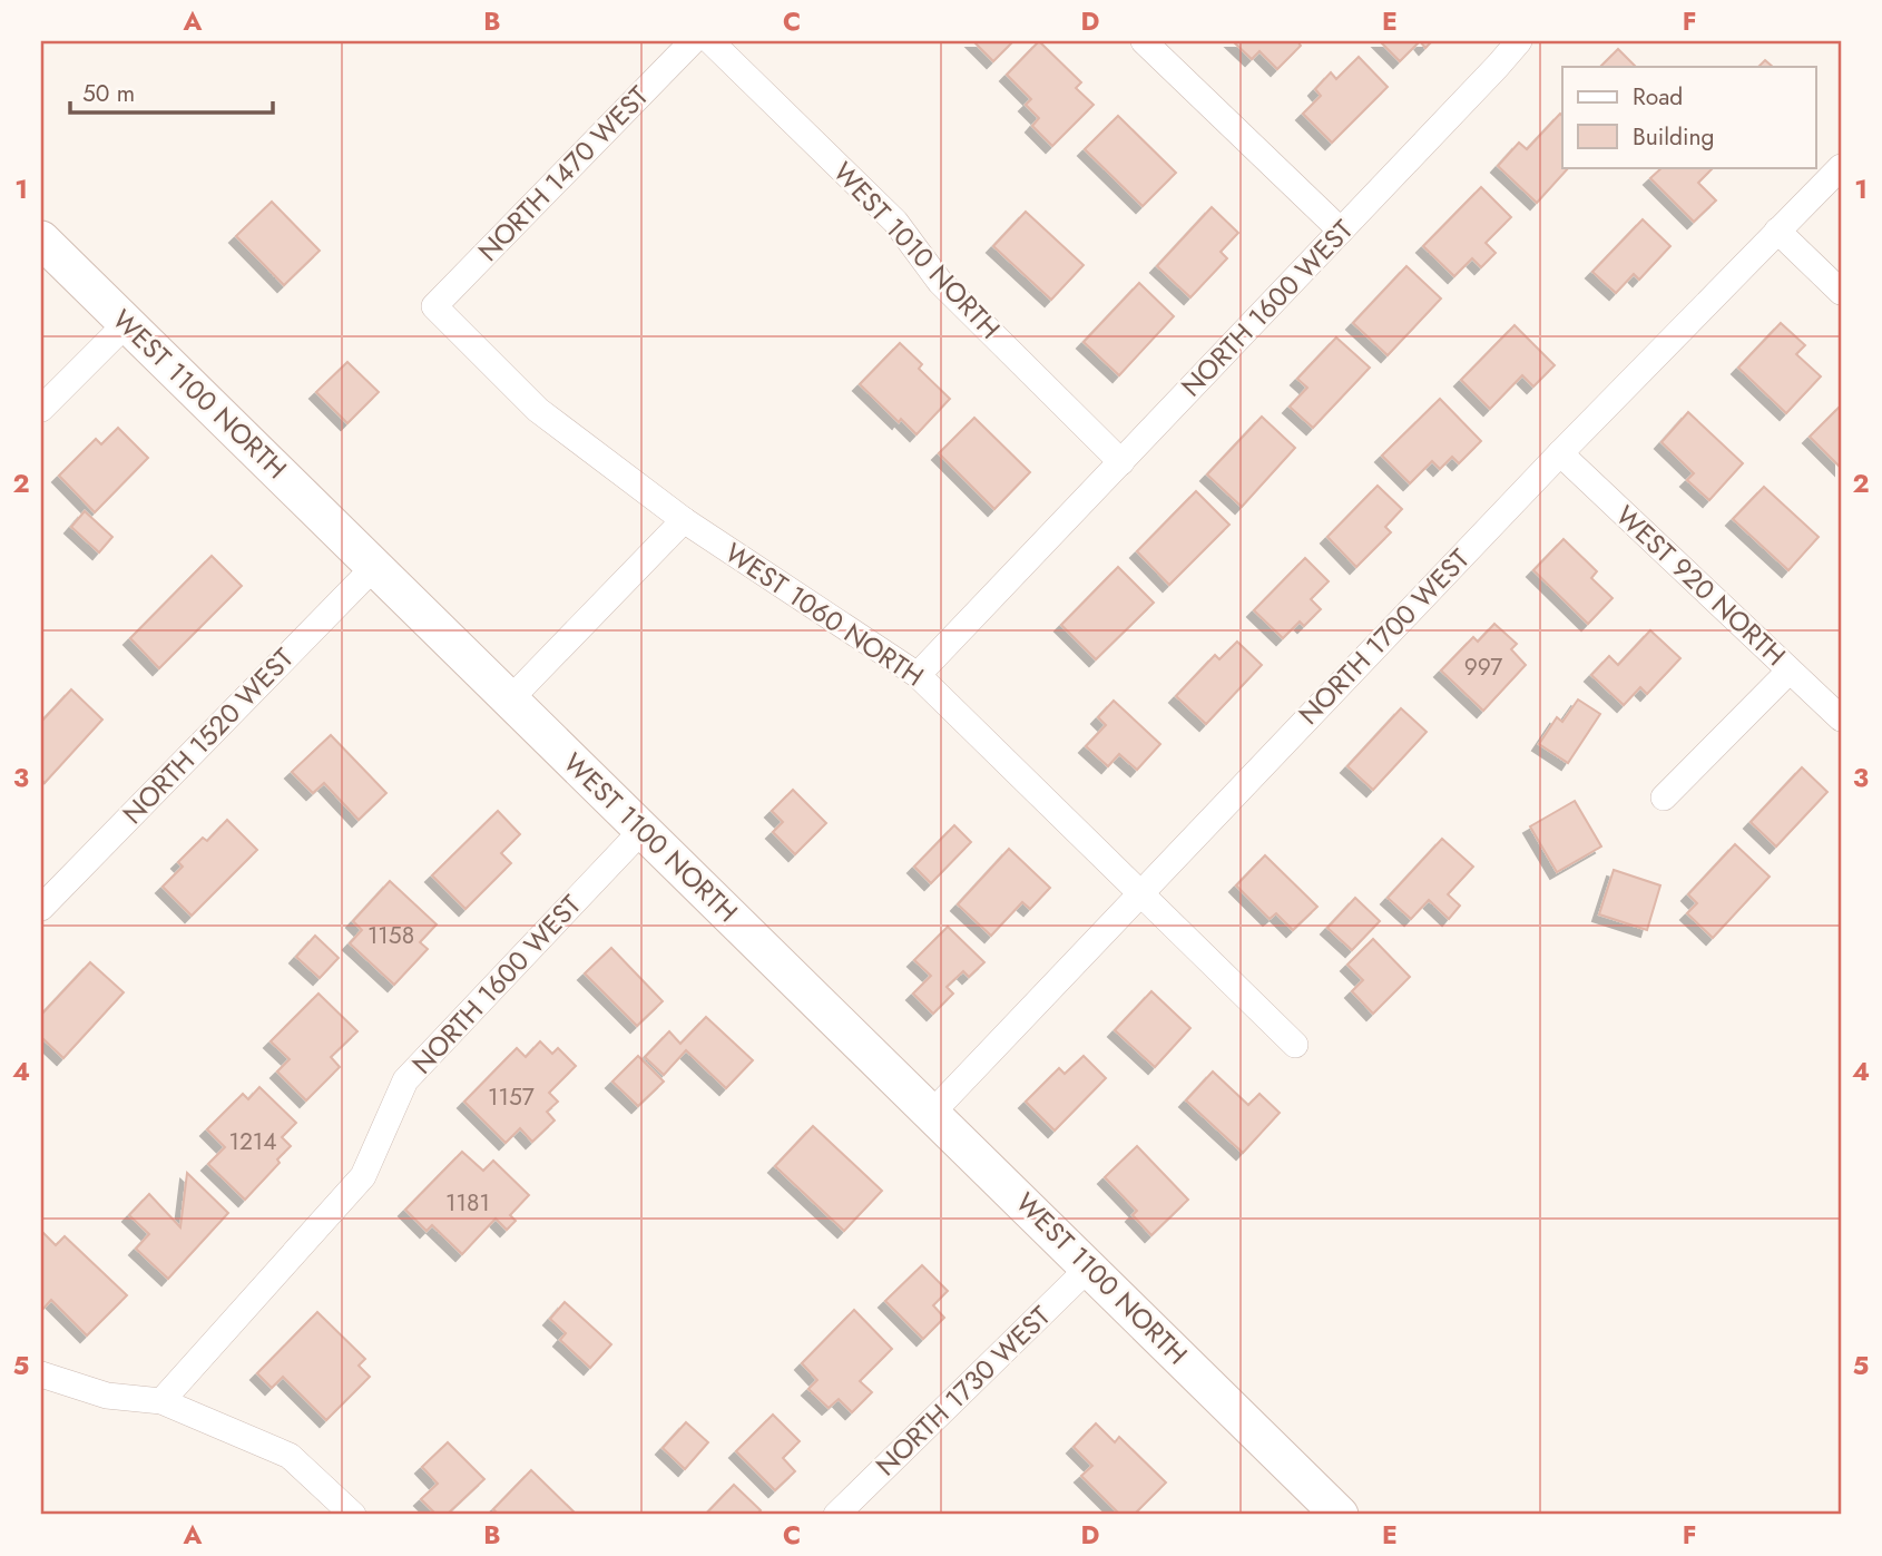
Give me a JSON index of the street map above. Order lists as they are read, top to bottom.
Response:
{
  "streets": {
    "main road": ["WEST 1100 NORTH"],
    "street": [
      "NORTH 1470 WEST",
      "WEST 1010 NORTH",
      "NORTH 1600 WEST",
      "WEST 920 NORTH",
      "WEST 1060 NORTH",
      "NORTH 1700 WEST",
      "NORTH 1520 WEST",
      "NORTH 1730 WEST"
    ]
  },
  "crossings": [
    ["NORTH 1470 WEST", "WEST 1060 NORTH"],
    ["WEST 1010 NORTH", "NORTH 1600 WEST"],
    ["NORTH 1600 WEST", "WEST 1100 NORTH"],
    ["NORTH 1600 WEST", "WEST 1060 NORTH"],
    ["WEST 1100 NORTH", "NORTH 1700 WEST"],
    ["WEST 1100 NORTH", "NORTH 1520 WEST"],
    ["WEST 1100 NORTH", "NORTH 1730 WEST"],
    ["WEST 920 NORTH", "NORTH 1700 WEST"],
    ["WEST 1060 NORTH", "NORTH 1700 WEST"]
  ],
  "house_numbers": [
    "997",
    "1158",
    "1157",
    "1214",
    "1181"
  ],
  "legend": ["Road", "Building"],
  "scale_bar": "50 m",
  "grid": {
    "columns": [
      "A",
      "B",
      "C",
      "D",
      "E",
      "F"
    ],
    "rows": [
      "1",
      "2",
      "3",
      "4",
      "5"
    ]
  }
}
